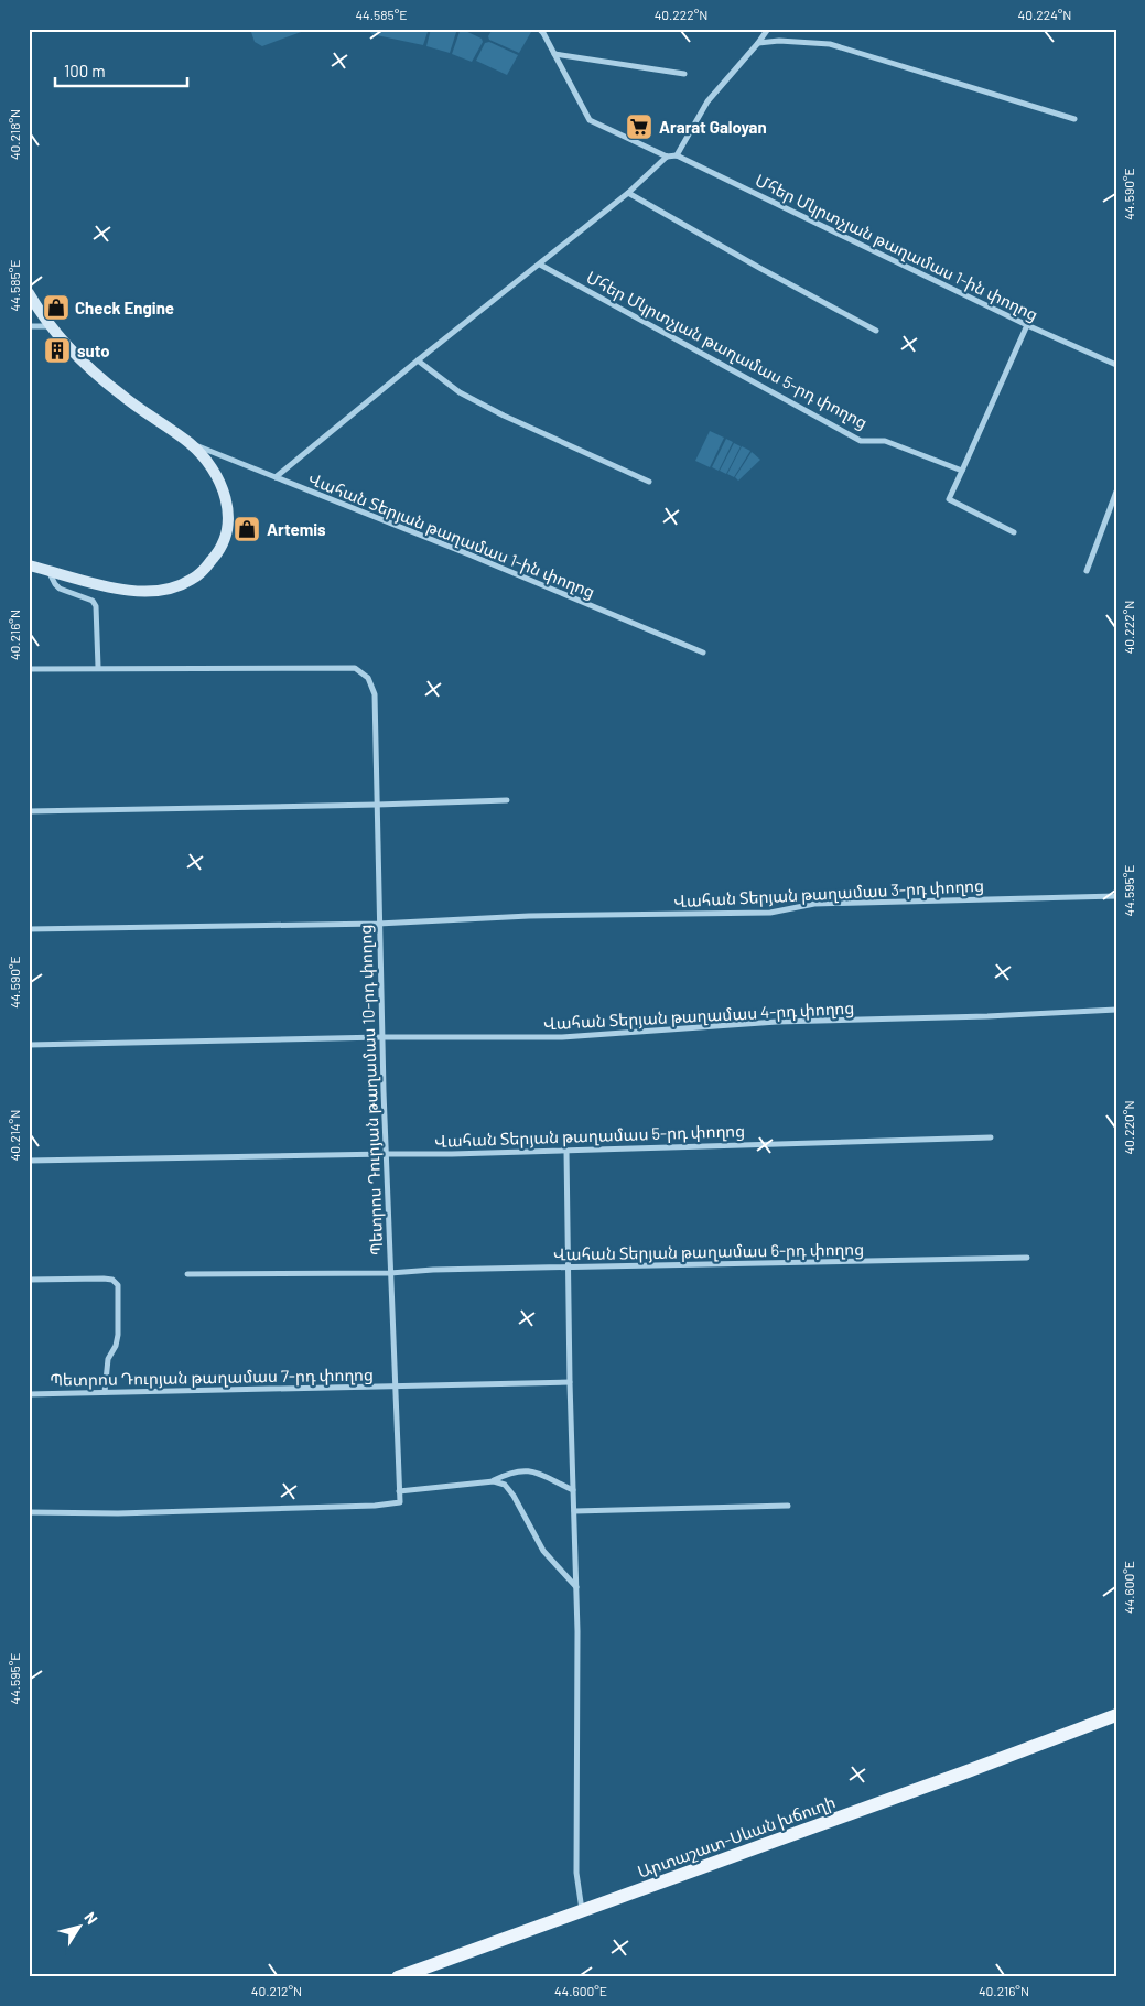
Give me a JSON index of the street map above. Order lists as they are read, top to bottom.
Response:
{
  "streets": {
    "main road": ["Արտաշատ-Սևան խճուղի"],
    "street": [
      "Մհեր Մկրտչյան թաղամաս 1-ին փողոց",
      "Մհեր Մկրտչյան թաղամաս 5-րդ փողոց",
      "Վահան Տերյան թաղամաս 1-ին փողոց",
      "Վահան Տերյան թաղամաս 3-րդ փողոց",
      "Վահան Տերյան թաղամաս 4-րդ փողոց",
      "Պետրոս Դուրյան թաղամաս 10-րդ փողոց",
      "Վահան Տերյան թաղամաս 5-րդ փողոց",
      "Վահան Տերյան թաղամաս 6-րդ փողոց",
      "Պետրոս Դուրյան թաղամաս 7-րդ փողոց"
    ]
  },
  "crossings": [
    ["Վահան Տերյան թաղամաս 3-րդ փողոց", "Պետրոս Դուրյան թաղամաս 10-րդ փողոց"],
    ["Վահան Տերյան թաղամաս 4-րդ փողոց", "Պետրոս Դուրյան թաղամաս 10-րդ փողոց"],
    ["Պետրոս Դուրյան թաղամաս 10-րդ փողոց", "Վահան Տերյան թաղամաս 5-րդ փողոց"],
    ["Պետրոս Դուրյան թաղամաս 10-րդ փողոց", "Վահան Տերյան թաղամաս 6-րդ փողոց"],
    ["Պետրոս Դուրյան թաղամաս 10-րդ փողոց", "Պետրոս Դուրյան թաղամաս 7-րդ փողոց"]
  ],
  "places": {
    "supermarket": ["Ararat Galoyan"],
    "shop": ["Check Engine", "Artemis"],
    "building": ["suto"]
  },
  "scale_bar": "100 m",
  "north": "top right",
  "coordinates": [
    "44.585°E",
    "40.222°N",
    "40.224°N",
    "40.218°N",
    "44.590°E",
    "40.216°N",
    "44.595°E",
    "40.220°N",
    "40.214°N",
    "44.600°E",
    "40.212°N"
  ]
}
